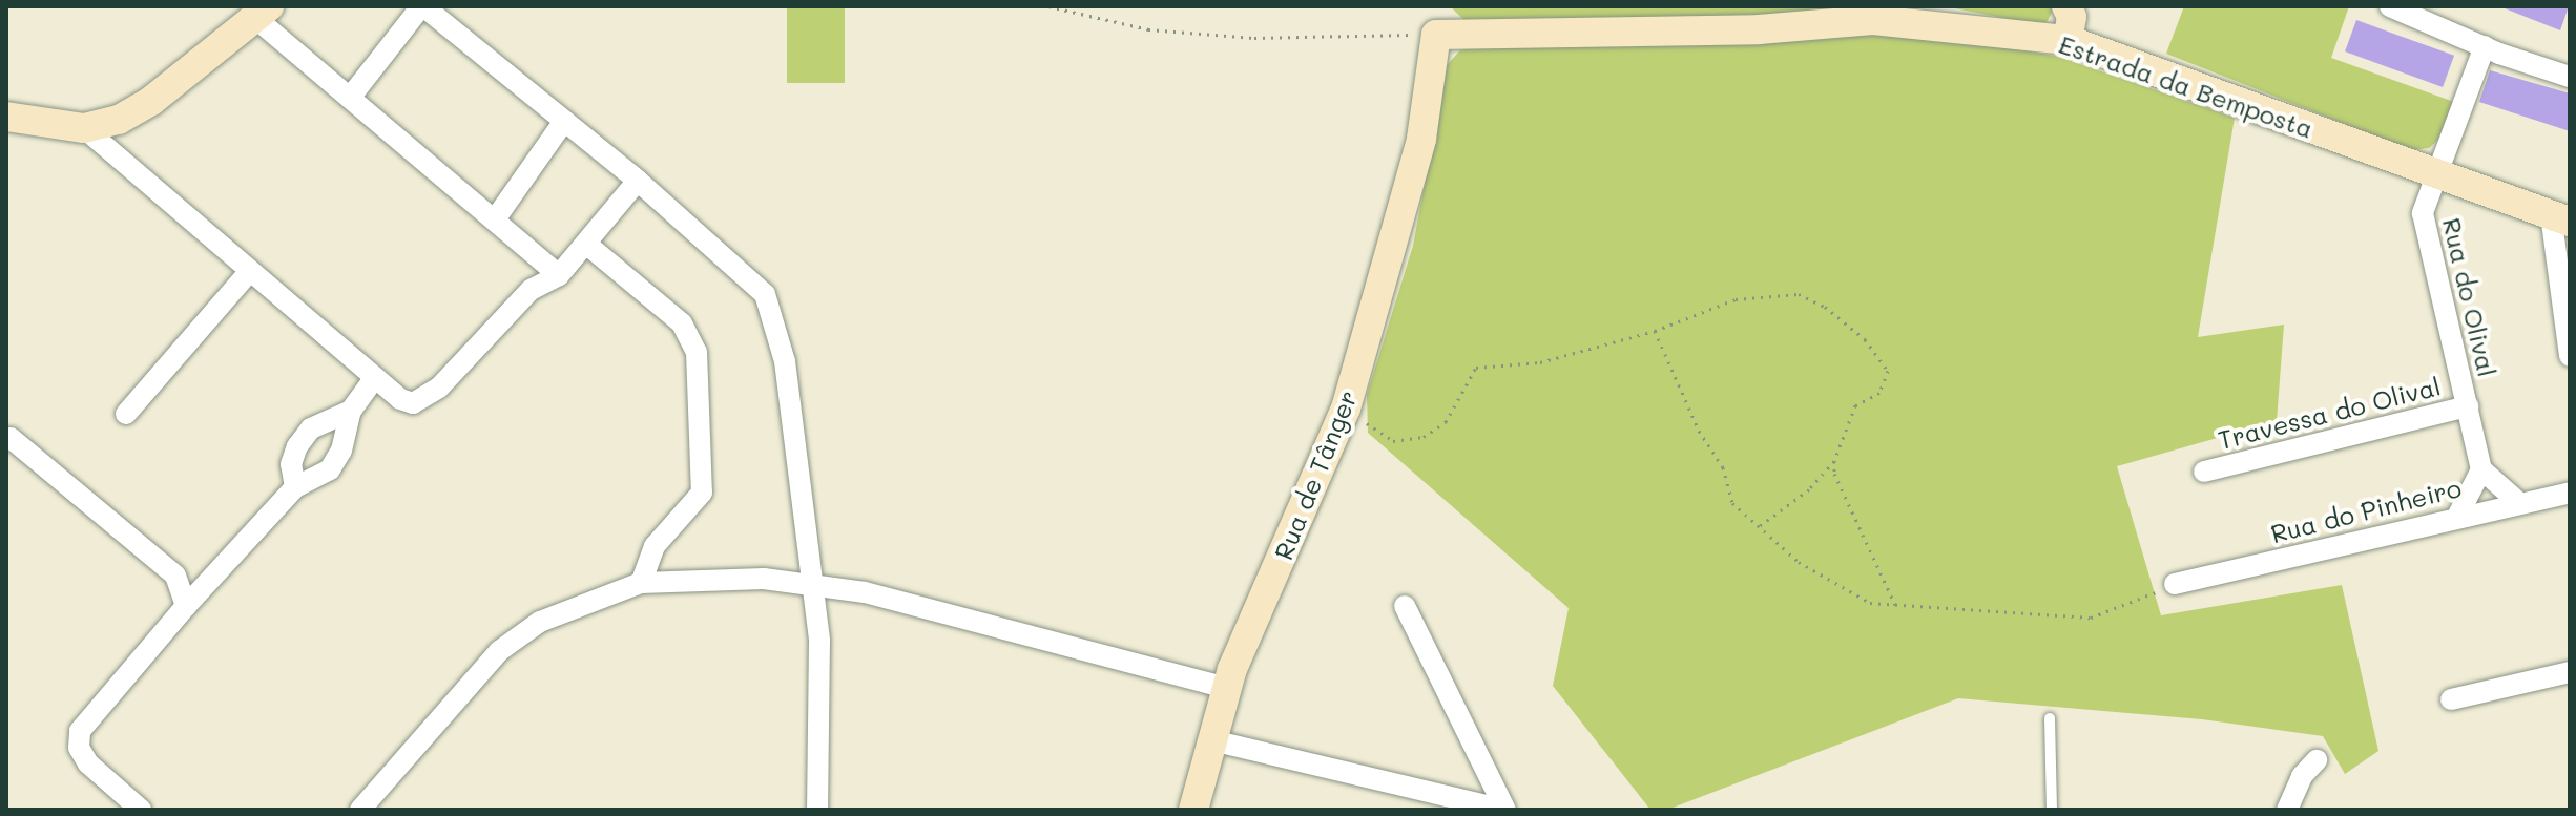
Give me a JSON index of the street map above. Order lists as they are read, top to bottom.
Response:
{
  "streets": {
    "street": [
      "Estrada da Bemposta",
      "Rua do Olival",
      "Travessa do Olival",
      "Rua de Tânger",
      "Rua do Pinheiro"
    ]
  },
  "crossings": [
    ["Estrada da Bemposta", "Rua do Olival"],
    ["Estrada da Bemposta", "Rua de Tânger"],
    ["Rua do Olival", "Travessa do Olival"]
  ]
}
